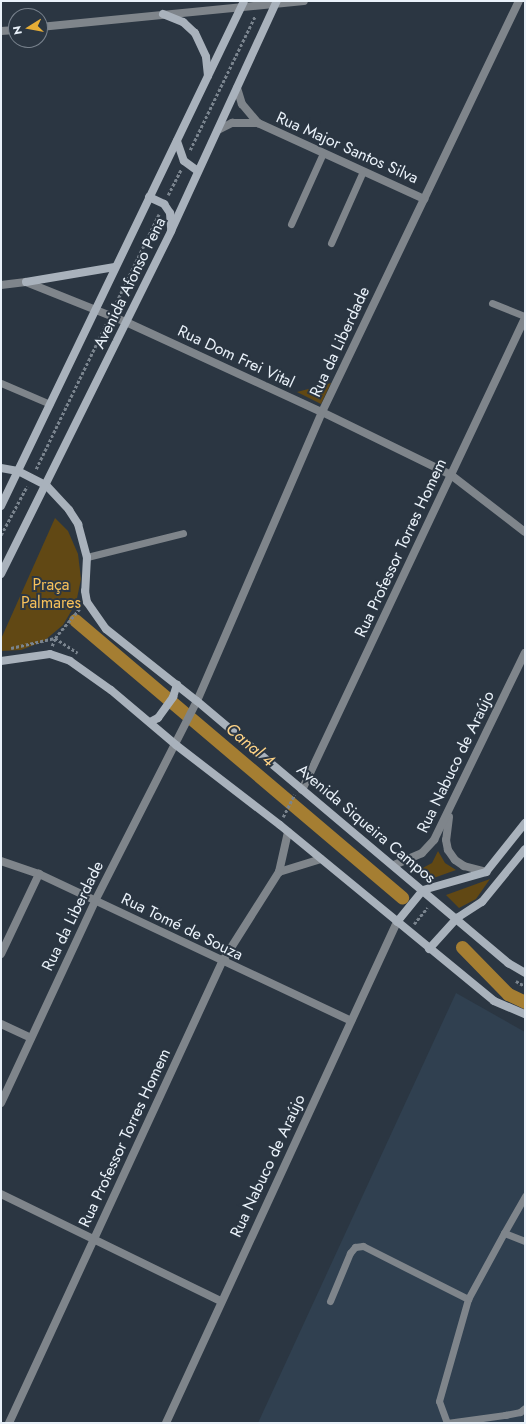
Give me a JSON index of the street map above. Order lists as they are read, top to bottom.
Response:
{
  "streets": {
    "main road": ["Avenida Afonso Pena", "Avenida Siqueira Campos"],
    "street": [
      "Rua Major Santos Silva",
      "Rua da Liberdade",
      "Rua Dom Frei Vital",
      "Rua Professor Torres Homem",
      "Rua Nabuco de Araújo",
      "Rua Tomé de Souza"
    ]
  },
  "crossings": [
    ["Rua Major Santos Silva", "Avenida Afonso Pena"],
    ["Rua Major Santos Silva", "Rua da Liberdade"],
    ["Avenida Afonso Pena", "Rua Dom Frei Vital"],
    ["Avenida Afonso Pena", "Avenida Siqueira Campos"],
    ["Rua da Liberdade", "Rua Dom Frei Vital"],
    ["Rua da Liberdade", "Avenida Siqueira Campos"],
    ["Rua da Liberdade", "Rua Tomé de Souza"],
    ["Rua Dom Frei Vital", "Rua Professor Torres Homem"],
    ["Rua Professor Torres Homem", "Avenida Siqueira Campos"],
    ["Rua Professor Torres Homem", "Rua Tomé de Souza"],
    ["Rua Nabuco de Araújo", "Avenida Siqueira Campos"],
    ["Rua Nabuco de Araújo", "Rua Tomé de Souza"]
  ],
  "water": ["Canal 4"],
  "parks": ["Praça Palmares"],
  "north": "left"
}
